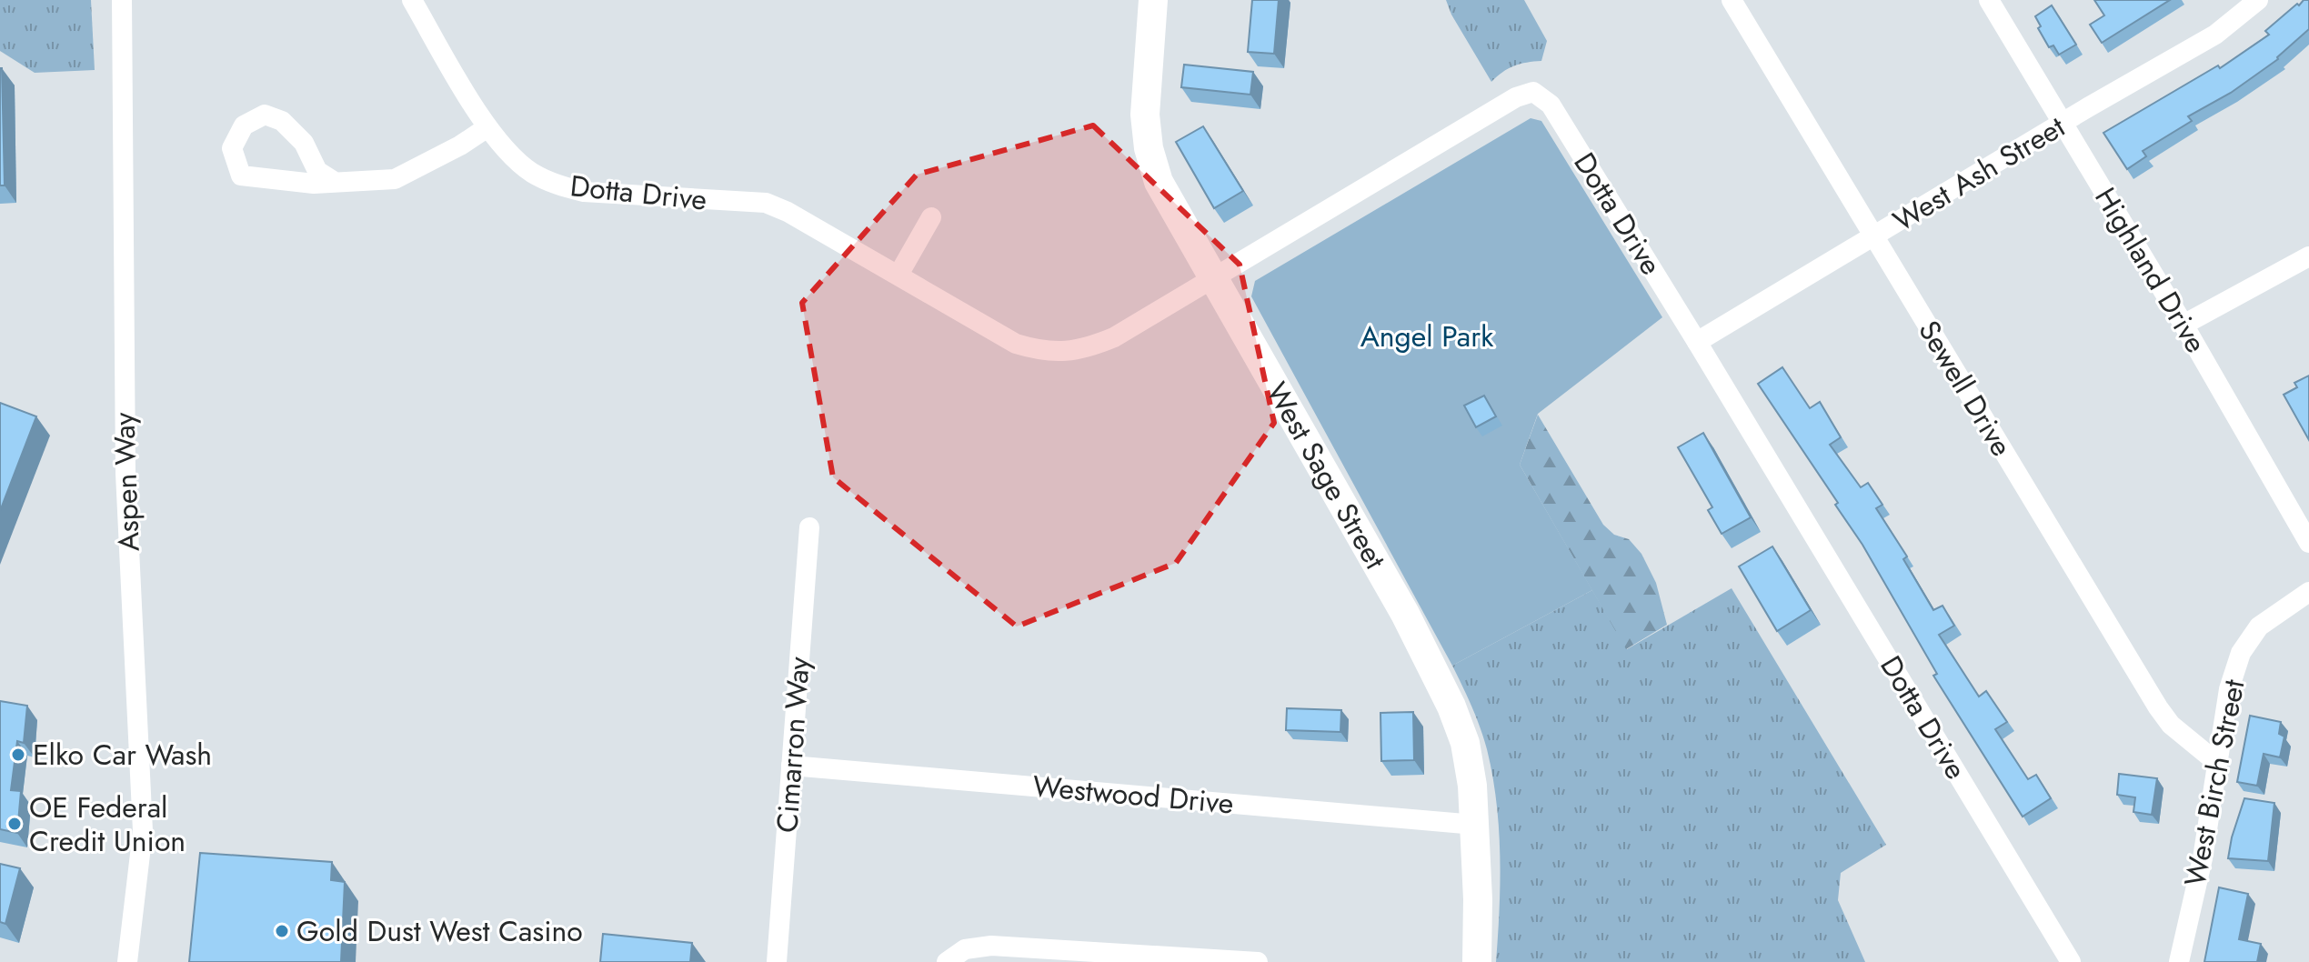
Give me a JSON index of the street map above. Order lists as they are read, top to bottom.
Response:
{
  "streets": {
    "street": [
      "West Ash Street",
      "Dotta Drive",
      "Highland Drive",
      "Sewell Drive",
      "West Sage Street",
      "Aspen Way",
      "Cimarron Way",
      "West Birch Street",
      "Westwood Drive"
    ]
  },
  "crossings": [
    ["West Ash Street", "Dotta Drive"],
    ["West Ash Street", "Highland Drive"],
    ["West Ash Street", "Sewell Drive"],
    ["Dotta Drive", "West Sage Street"],
    ["Sewell Drive", "West Birch Street"],
    ["West Sage Street", "Westwood Drive"],
    ["Cimarron Way", "Westwood Drive"]
  ],
  "parks": ["Angel Park"],
  "places": ["Elko Car Wash", "OE Federal Credit Union", "Gold Dust West Casino"]
}
